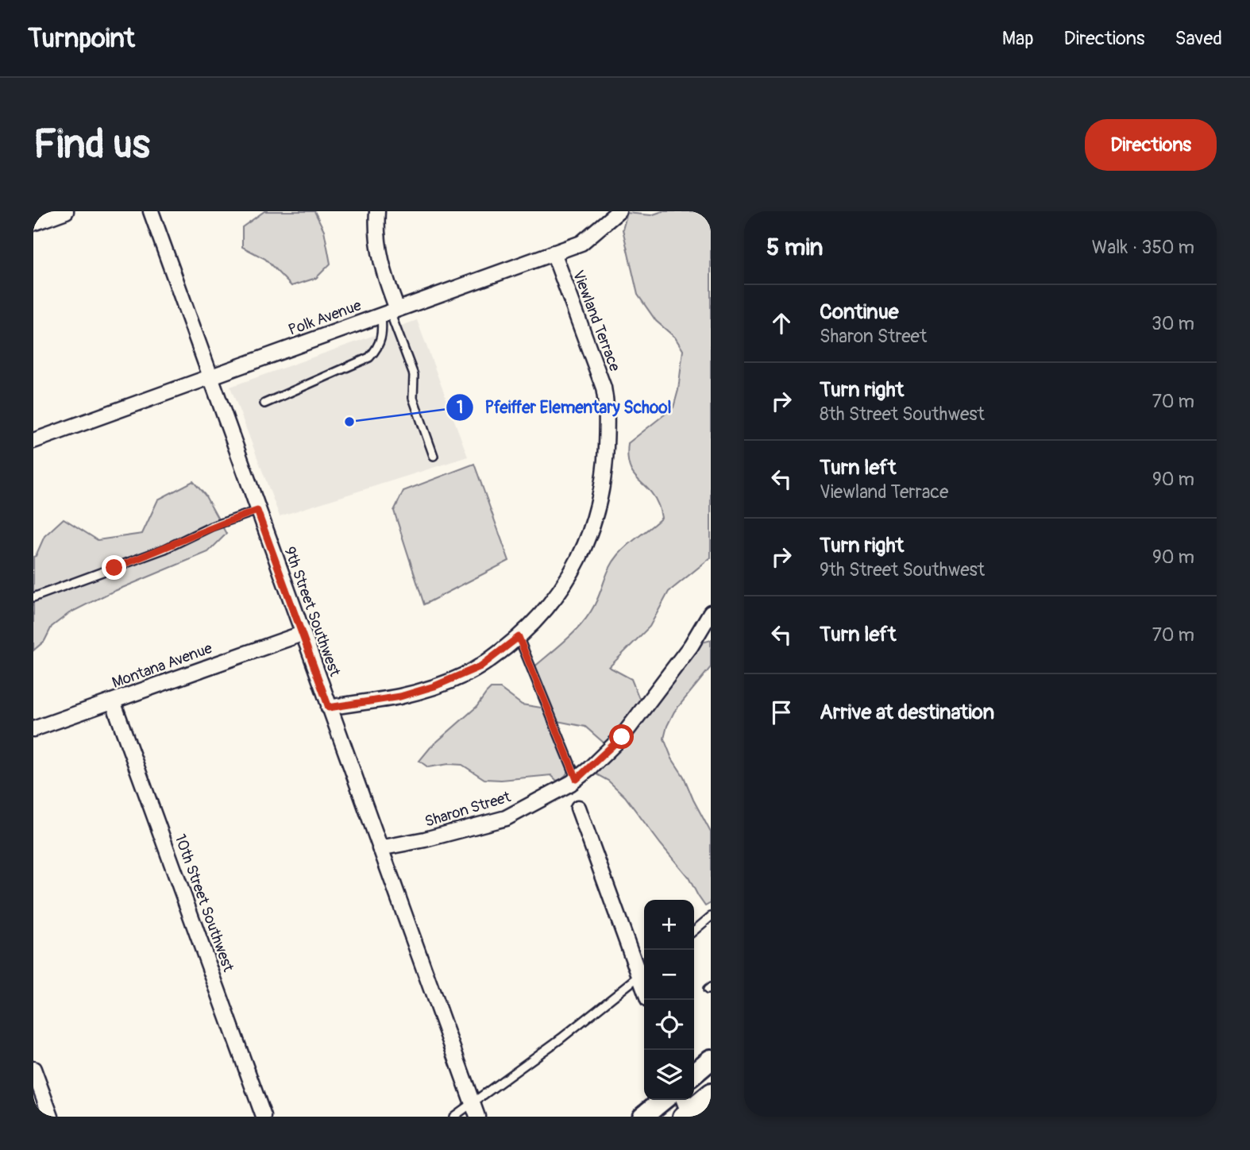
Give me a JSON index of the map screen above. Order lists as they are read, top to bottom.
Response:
{
  "streets": {
    "street": [
      "Polk Avenue",
      "Viewland Terrace",
      "9th Street Southwest",
      "Montana Avenue",
      "Sharon Street",
      "10th Street Southwest"
    ]
  },
  "crossings": [
    ["Polk Avenue", "Viewland Terrace"],
    ["Polk Avenue", "9th Street Southwest"],
    ["Viewland Terrace", "9th Street Southwest"],
    ["9th Street Southwest", "Montana Avenue"],
    ["9th Street Southwest", "Sharon Street"],
    ["Montana Avenue", "10th Street Southwest"]
  ],
  "places": ["Pfeiffer Elementary School"],
  "page": {
    "header": "Turnpoint",
    "nav": ["Map", "Directions", "Saved"],
    "buttons": "Directions",
    "title": "Find us",
    "heading": ["5 min", "Walk · 350 m"],
    "list": [
      ["Continue", "Sharon Street", "30 m"],
      ["Turn right", "8th Street Southwest", "70 m"],
      ["Turn left", "Viewland Terrace", "90 m"],
      ["Turn right", "9th Street Southwest", "90 m"],
      ["Turn left", "70 m"],
      "Arrive at destination"
    ],
    "map_buttons": ["+", "−"]
  }
}
